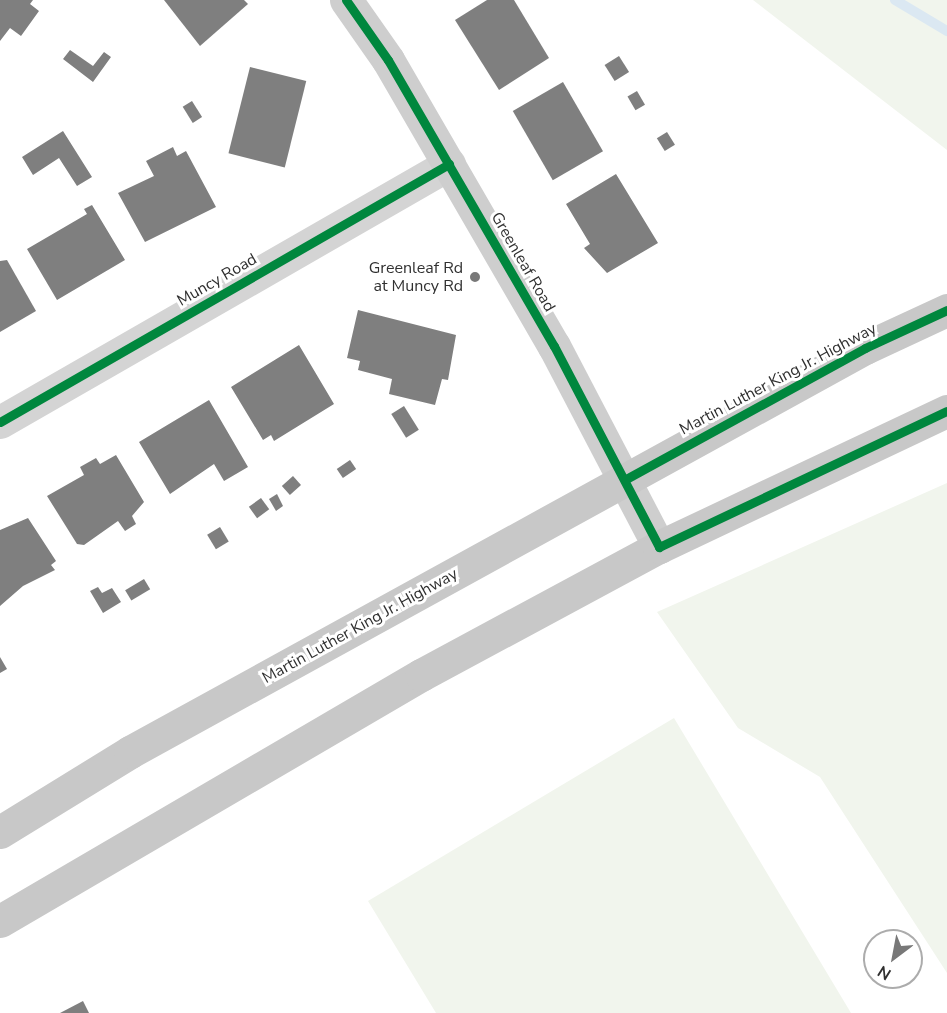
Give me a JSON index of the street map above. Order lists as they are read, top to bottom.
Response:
{
  "streets": {
    "main road": ["Martin Luther King Jr. Highway"],
    "street": ["Greenleaf Road", "Muncy Road"]
  },
  "crossings": [
    ["Greenleaf Road", "Muncy Road"],
    ["Greenleaf Road", "Martin Luther King Jr. Highway"]
  ],
  "places": ["Greenleaf Rd at Muncy Rd"],
  "north": "bottom left"
}
